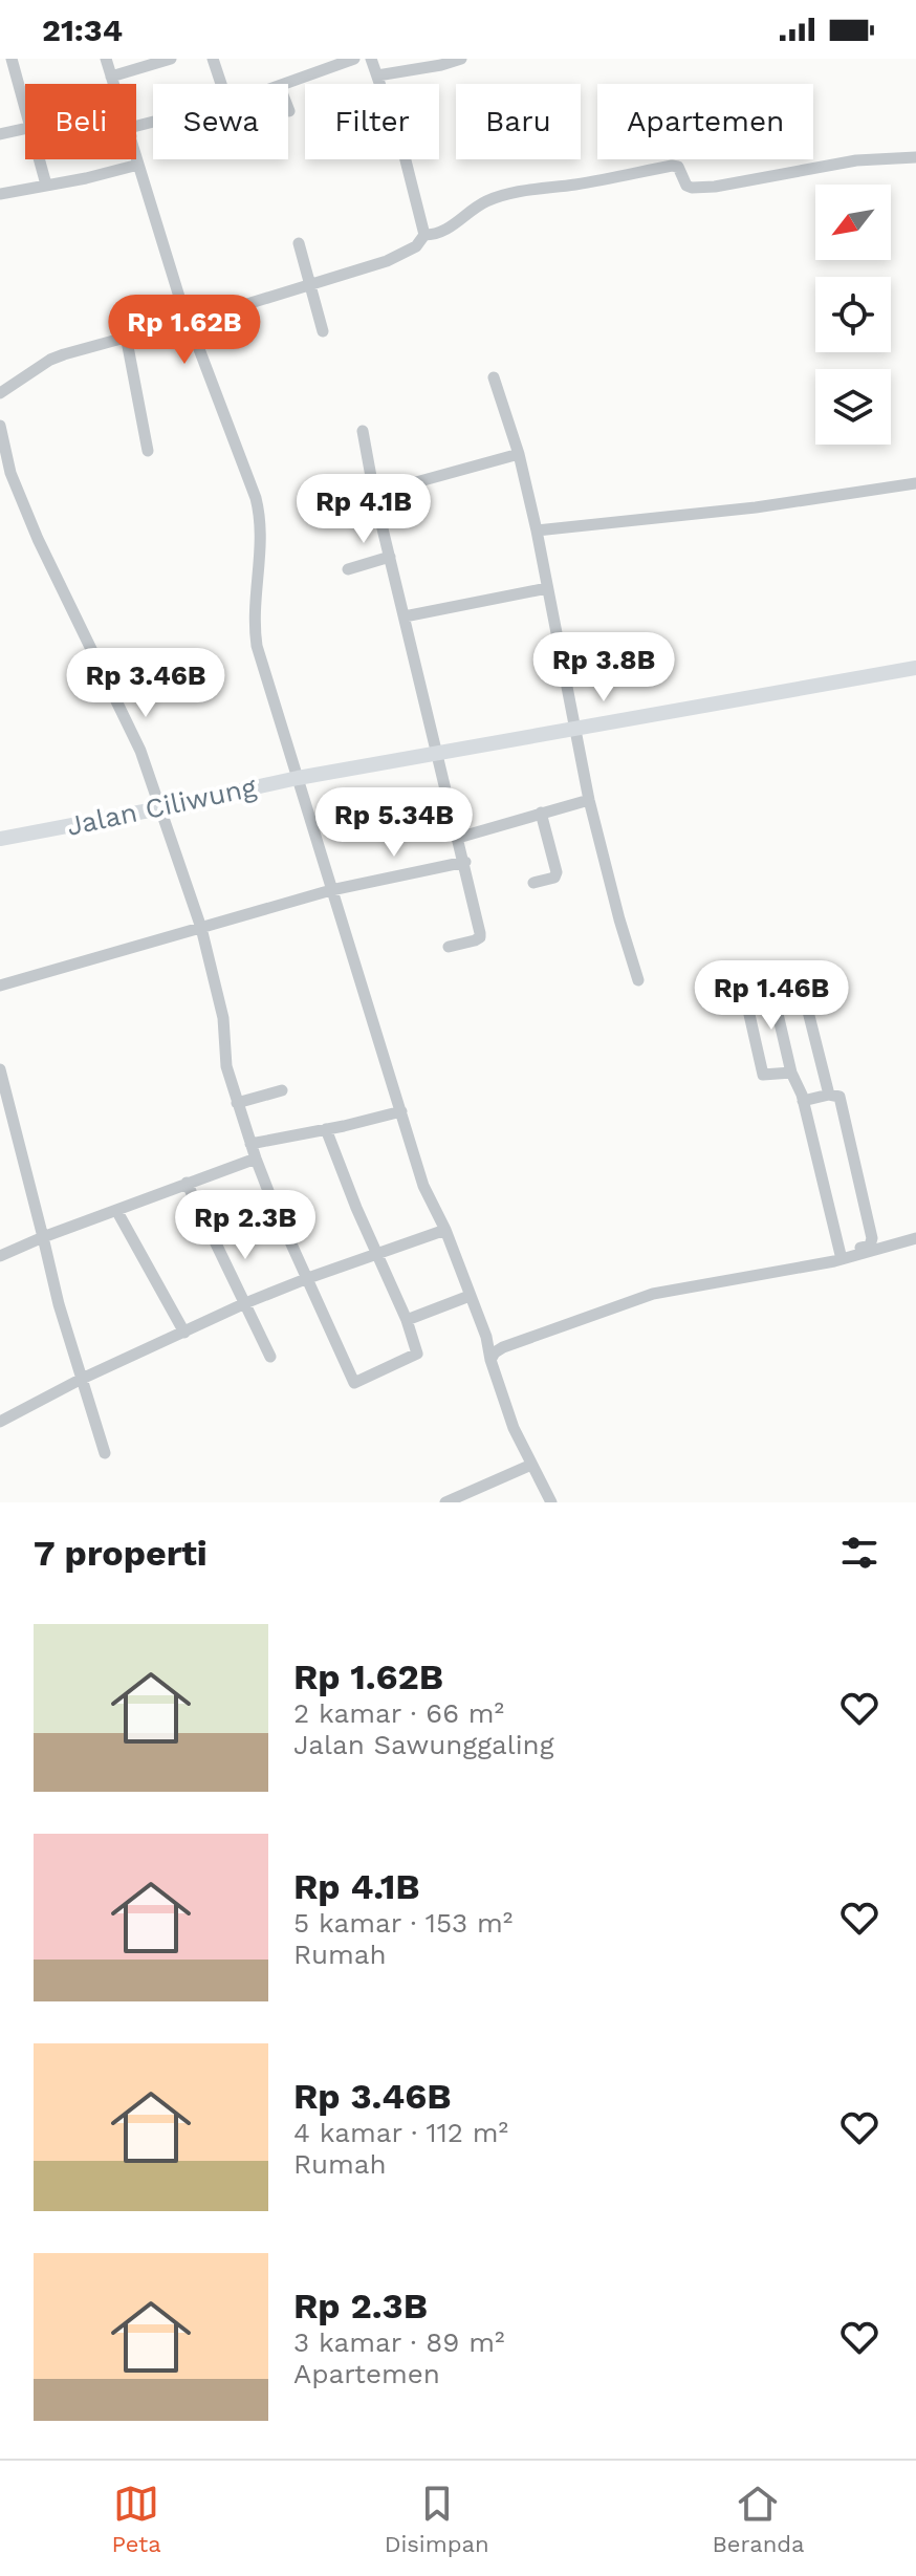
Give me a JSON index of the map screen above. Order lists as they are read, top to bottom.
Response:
{
  "streets": {
    "main road": ["Jalan Ciliwung"]
  },
  "north": "bottom left",
  "page": {
    "status": "21:34",
    "chip": [
      "Beli",
      "Sewa",
      "Filter",
      "Baru",
      "Apartemen"
    ],
    "price": [
      "Rp 1.62B",
      "Rp 4.1B",
      "Rp 3.8B",
      "Rp 3.46B",
      "Rp 5.34B",
      "Rp 1.46B",
      "Rp 2.3B"
    ],
    "heading": "7 properti",
    "list": [
      {
        "name": "Rp 1.62B",
        "note": "2 kamar · 66 m² · Jalan Sawunggaling"
      },
      {
        "name": "Rp 4.1B",
        "note": "5 kamar · 153 m² · Rumah"
      },
      {
        "name": "Rp 3.46B",
        "note": "4 kamar · 112 m² · Rumah"
      },
      {
        "name": "Rp 2.3B",
        "note": "3 kamar · 89 m² · Apartemen"
      }
    ],
    "tabs": ["Peta", "Disimpan", "Beranda"]
  }
}
